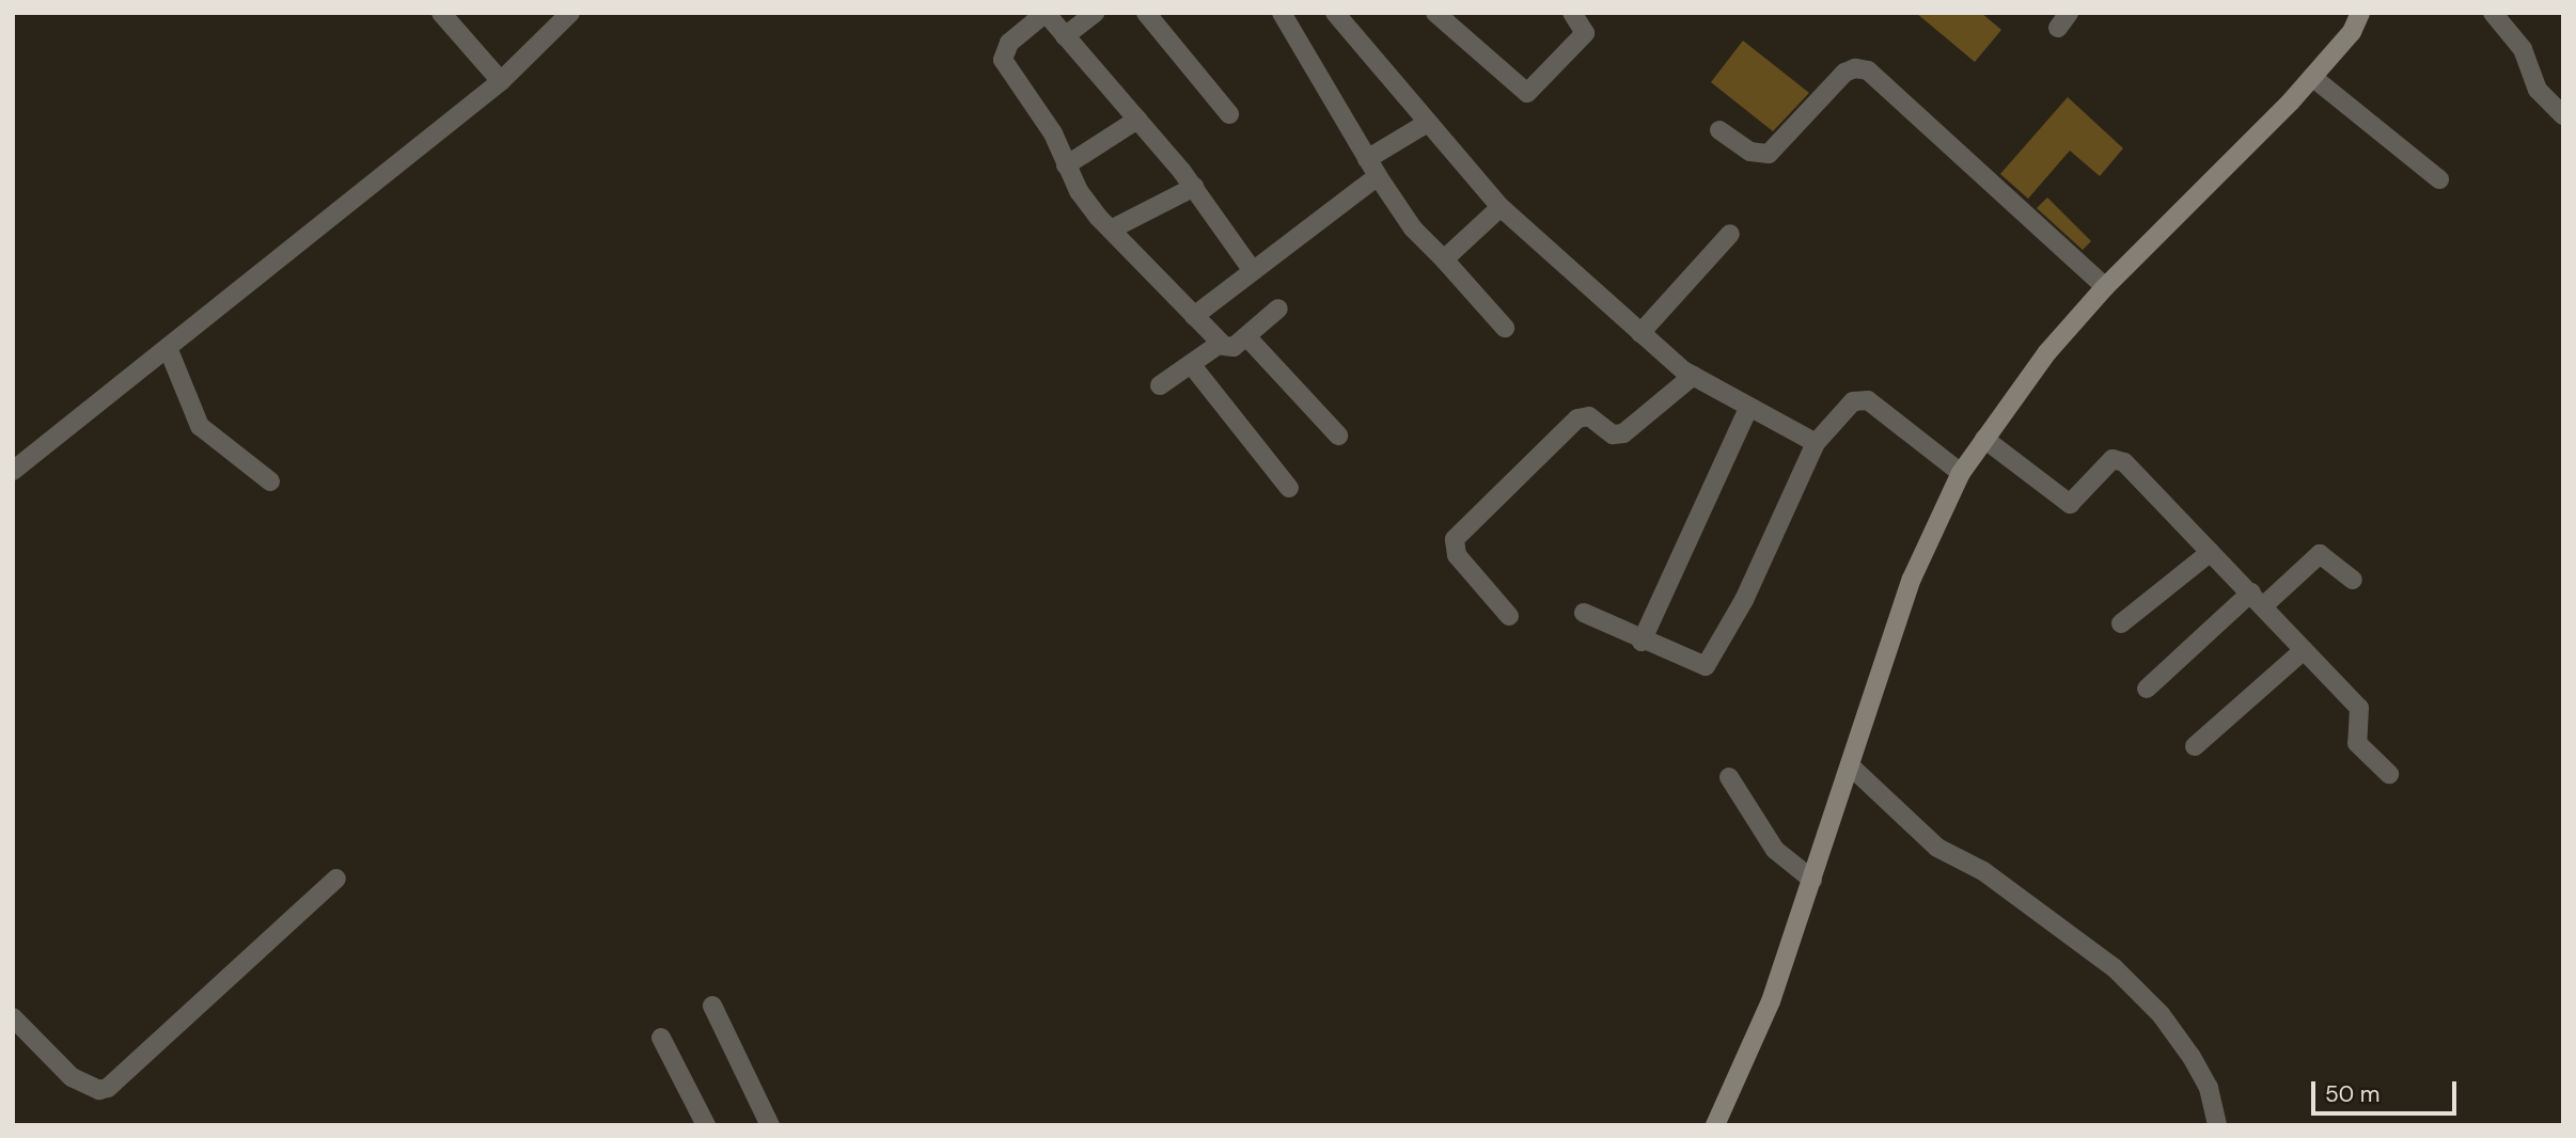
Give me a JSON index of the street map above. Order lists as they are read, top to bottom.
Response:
{
  "scale_bar": "50 m"
}
